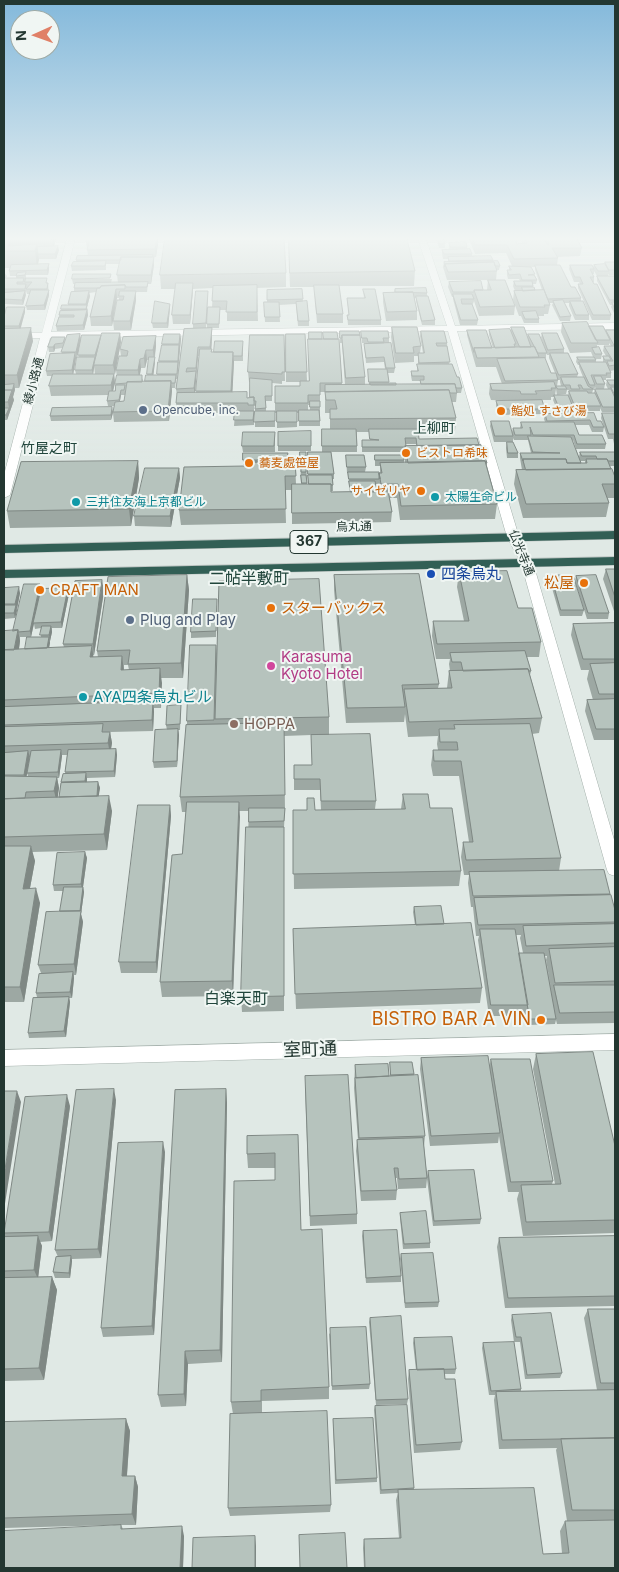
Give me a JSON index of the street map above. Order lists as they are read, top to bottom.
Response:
{
  "streets": {
    "highway": ["烏丸通", "367"],
    "street": ["綾小路通", "仏光寺通", "室町通"]
  },
  "crossings": [
    ["烏丸通", "仏光寺通"],
    ["367", "仏光寺通"]
  ],
  "districts": [
    "上柳町",
    "竹屋之町",
    "二帖半敷町",
    "白楽天町"
  ],
  "places": [
    "Opencube, inc.",
    "鮨処 すさび湯",
    "ビストロ希味",
    "蕎麦處笹屋",
    "サイゼリヤ",
    "太陽生命ビル",
    "三井住友海上京都ビル",
    "四条烏丸",
    "松屋",
    "CRAFT MAN",
    "スターバックス",
    "Plug and Play",
    "Karasuma Kyoto Hotel",
    "AYA四条烏丸ビル",
    "HOPPA",
    "BISTRO BAR A VIN"
  ],
  "north": "left"
}
